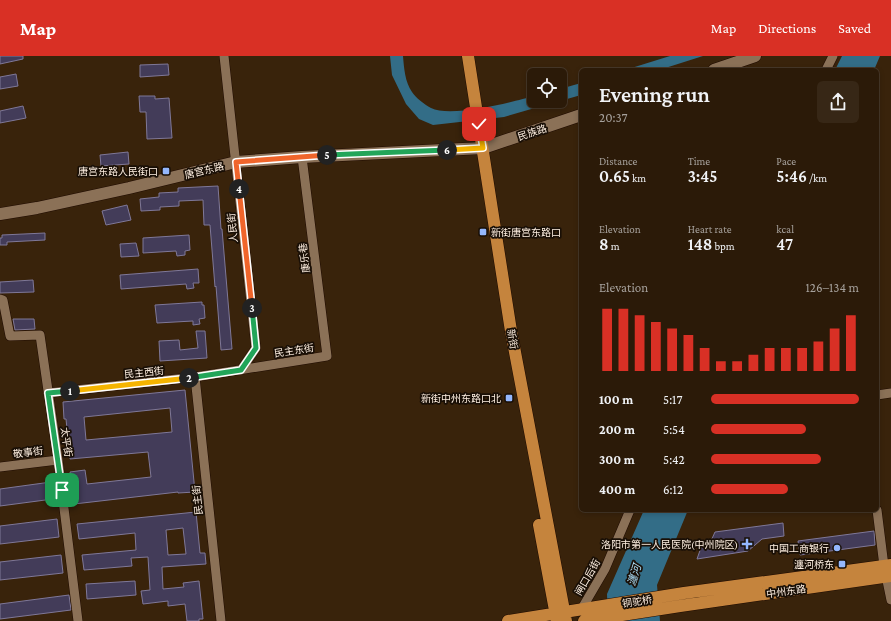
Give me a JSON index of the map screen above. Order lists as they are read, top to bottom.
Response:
{
  "streets": {
    "main road": ["新街", "中州东路", "铜驼桥"],
    "street": [
      "民族路",
      "唐宫东路",
      "人民街",
      "康乐巷",
      "民主东街",
      "民主西街",
      "太平街",
      "敬事街",
      "民主街",
      "闸口后街"
    ]
  },
  "crossings": [
    ["民族路", "唐宫东路"],
    ["民族路", "新街"],
    ["唐宫东路", "人民街"],
    ["唐宫东路", "康乐巷"],
    ["唐宫东路", "新街"],
    ["人民街", "民主东街"],
    ["人民街", "民主西街"],
    ["康乐巷", "民主东街"],
    ["民主东街", "民主西街"],
    ["民主西街", "太平街"],
    ["民主西街", "民主街"],
    ["太平街", "敬事街"],
    ["闸口后街", "铜驼桥"],
    ["中州东路", "铜驼桥"]
  ],
  "water": ["瀍河"],
  "places": {
    "transit": [
      "唐宫东路人民街口",
      "新街唐宫东路口",
      "新街中州东路口北",
      "瀍河桥东"
    ],
    "health": ["洛阳市第一人民医院(中州院区)"],
    "other": ["中国工商银行"]
  },
  "page": {
    "header": "Map",
    "nav": ["Map", "Directions", "Saved"],
    "heading": ["Evening run", "20:37"],
    "stats": [
      ["Distance", "0.65 km"],
      ["Time", "3:45"],
      ["Pace", "5:46 /km"],
      ["Elevation", "8 m"],
      ["Heart rate", "148 bpm"],
      ["kcal", "47"]
    ],
    "pins": [
      "6",
      "5",
      "4",
      "3",
      "2",
      "1"
    ],
    "chart": ["Elevation", "126–134 m"],
    "list": [
      {
        "name": "100 m",
        "note": "5:17"
      },
      {
        "name": "200 m",
        "note": "5:54"
      },
      {
        "name": "300 m",
        "note": "5:42"
      },
      {
        "name": "400 m",
        "note": "6:12"
      }
    ]
  }
}
